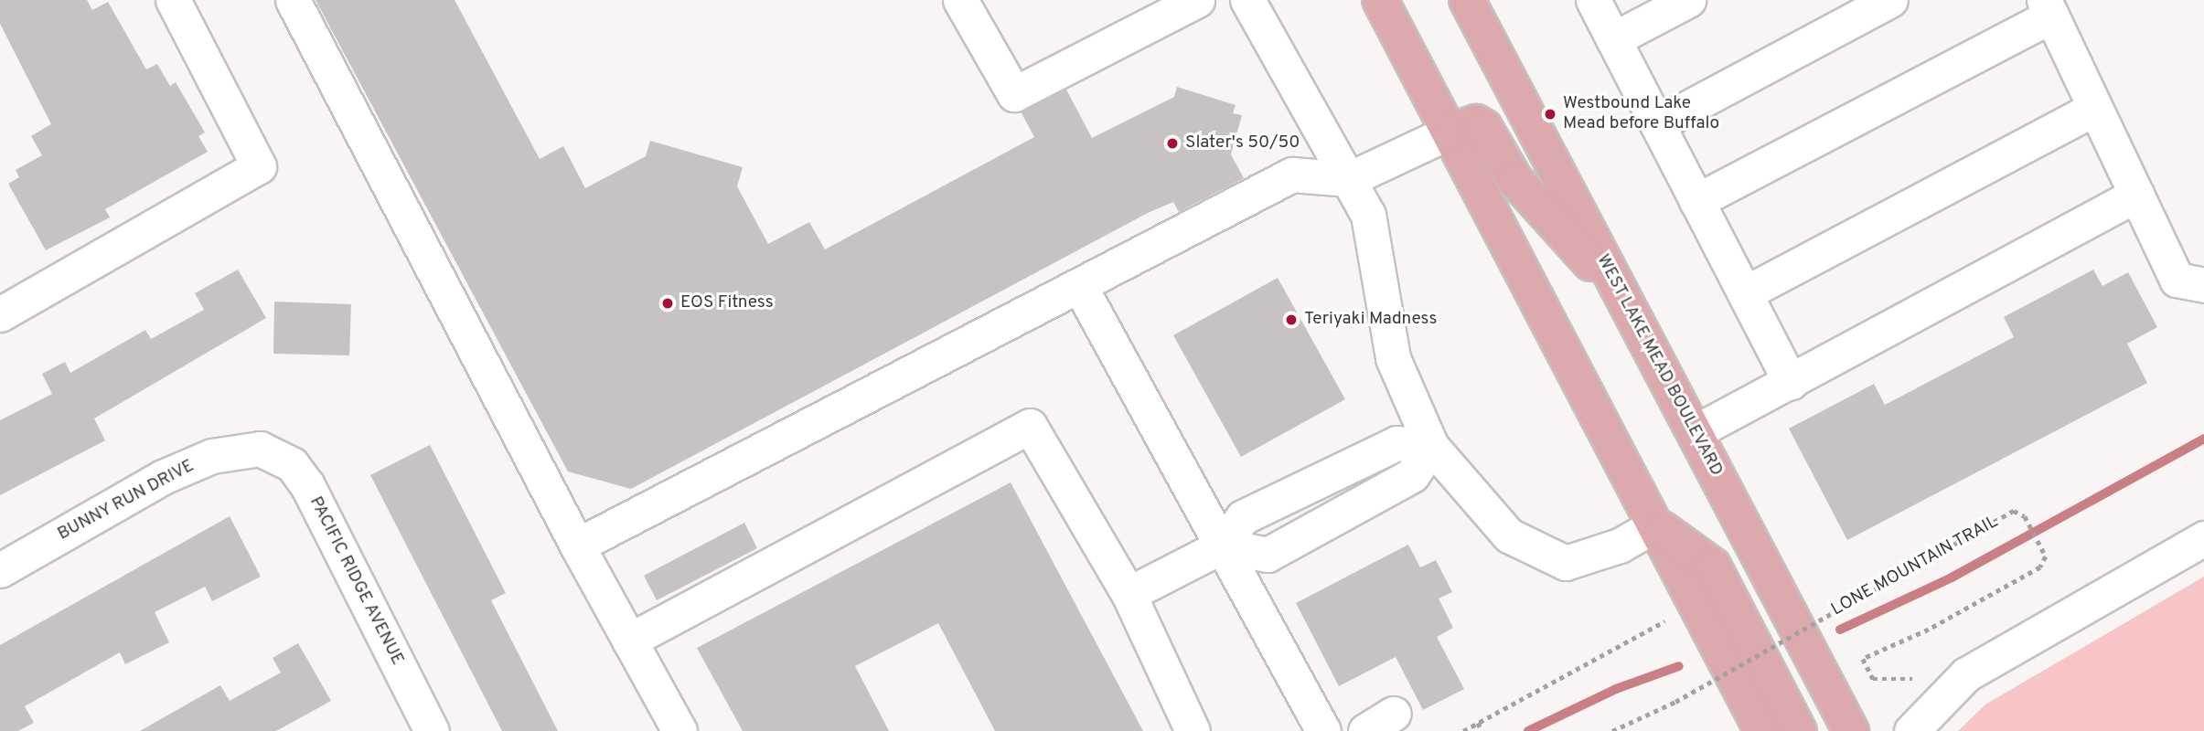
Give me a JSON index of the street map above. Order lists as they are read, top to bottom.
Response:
{
  "streets": {
    "main road": ["WEST LAKE MEAD BOULEVARD"],
    "street": ["BUNNY RUN DRIVE", "PACIFIC RIDGE AVENUE"],
    "path": ["LONE MOUNTAIN TRAIL"]
  },
  "crossings": [
    ["BUNNY RUN DRIVE", "PACIFIC RIDGE AVENUE"]
  ],
  "places": [
    "Westbound Lake Mead before Buffalo",
    "Slater's 50/50",
    "EOS Fitness",
    "Teriyaki Madness"
  ]
}
